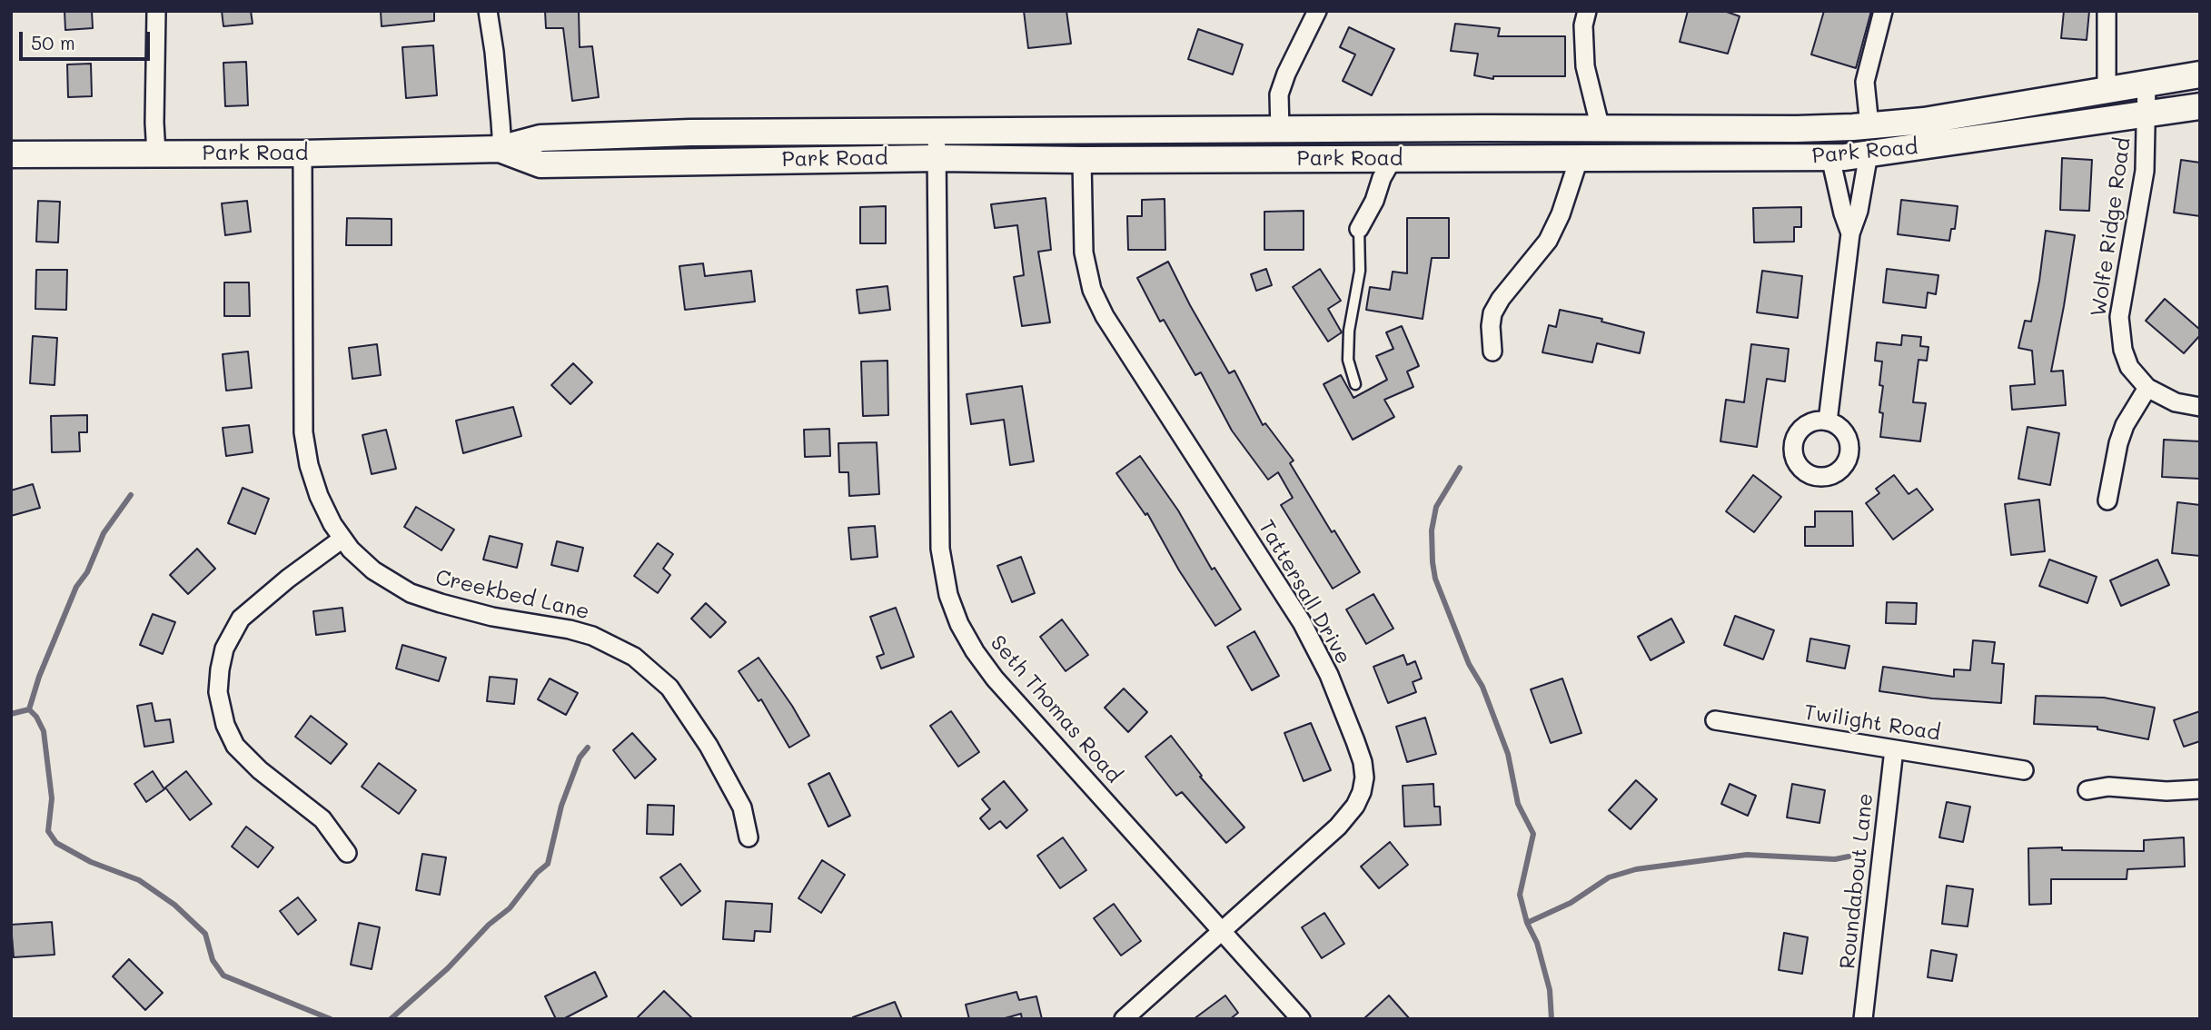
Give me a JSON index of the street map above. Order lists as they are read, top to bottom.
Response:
{
  "streets": {
    "main road": ["Park Road"],
    "street": [
      "Wolfe Ridge Road",
      "Tattersall Drive",
      "Creekbed Lane",
      "Seth Thomas Road",
      "Twilight Road",
      "Roundabout Lane"
    ]
  },
  "crossings": [
    ["Park Road", "Wolfe Ridge Road"],
    ["Park Road", "Tattersall Drive"],
    ["Park Road", "Creekbed Lane"],
    ["Park Road", "Seth Thomas Road"],
    ["Tattersall Drive", "Seth Thomas Road"],
    ["Twilight Road", "Roundabout Lane"]
  ],
  "scale_bar": "50 m"
}
